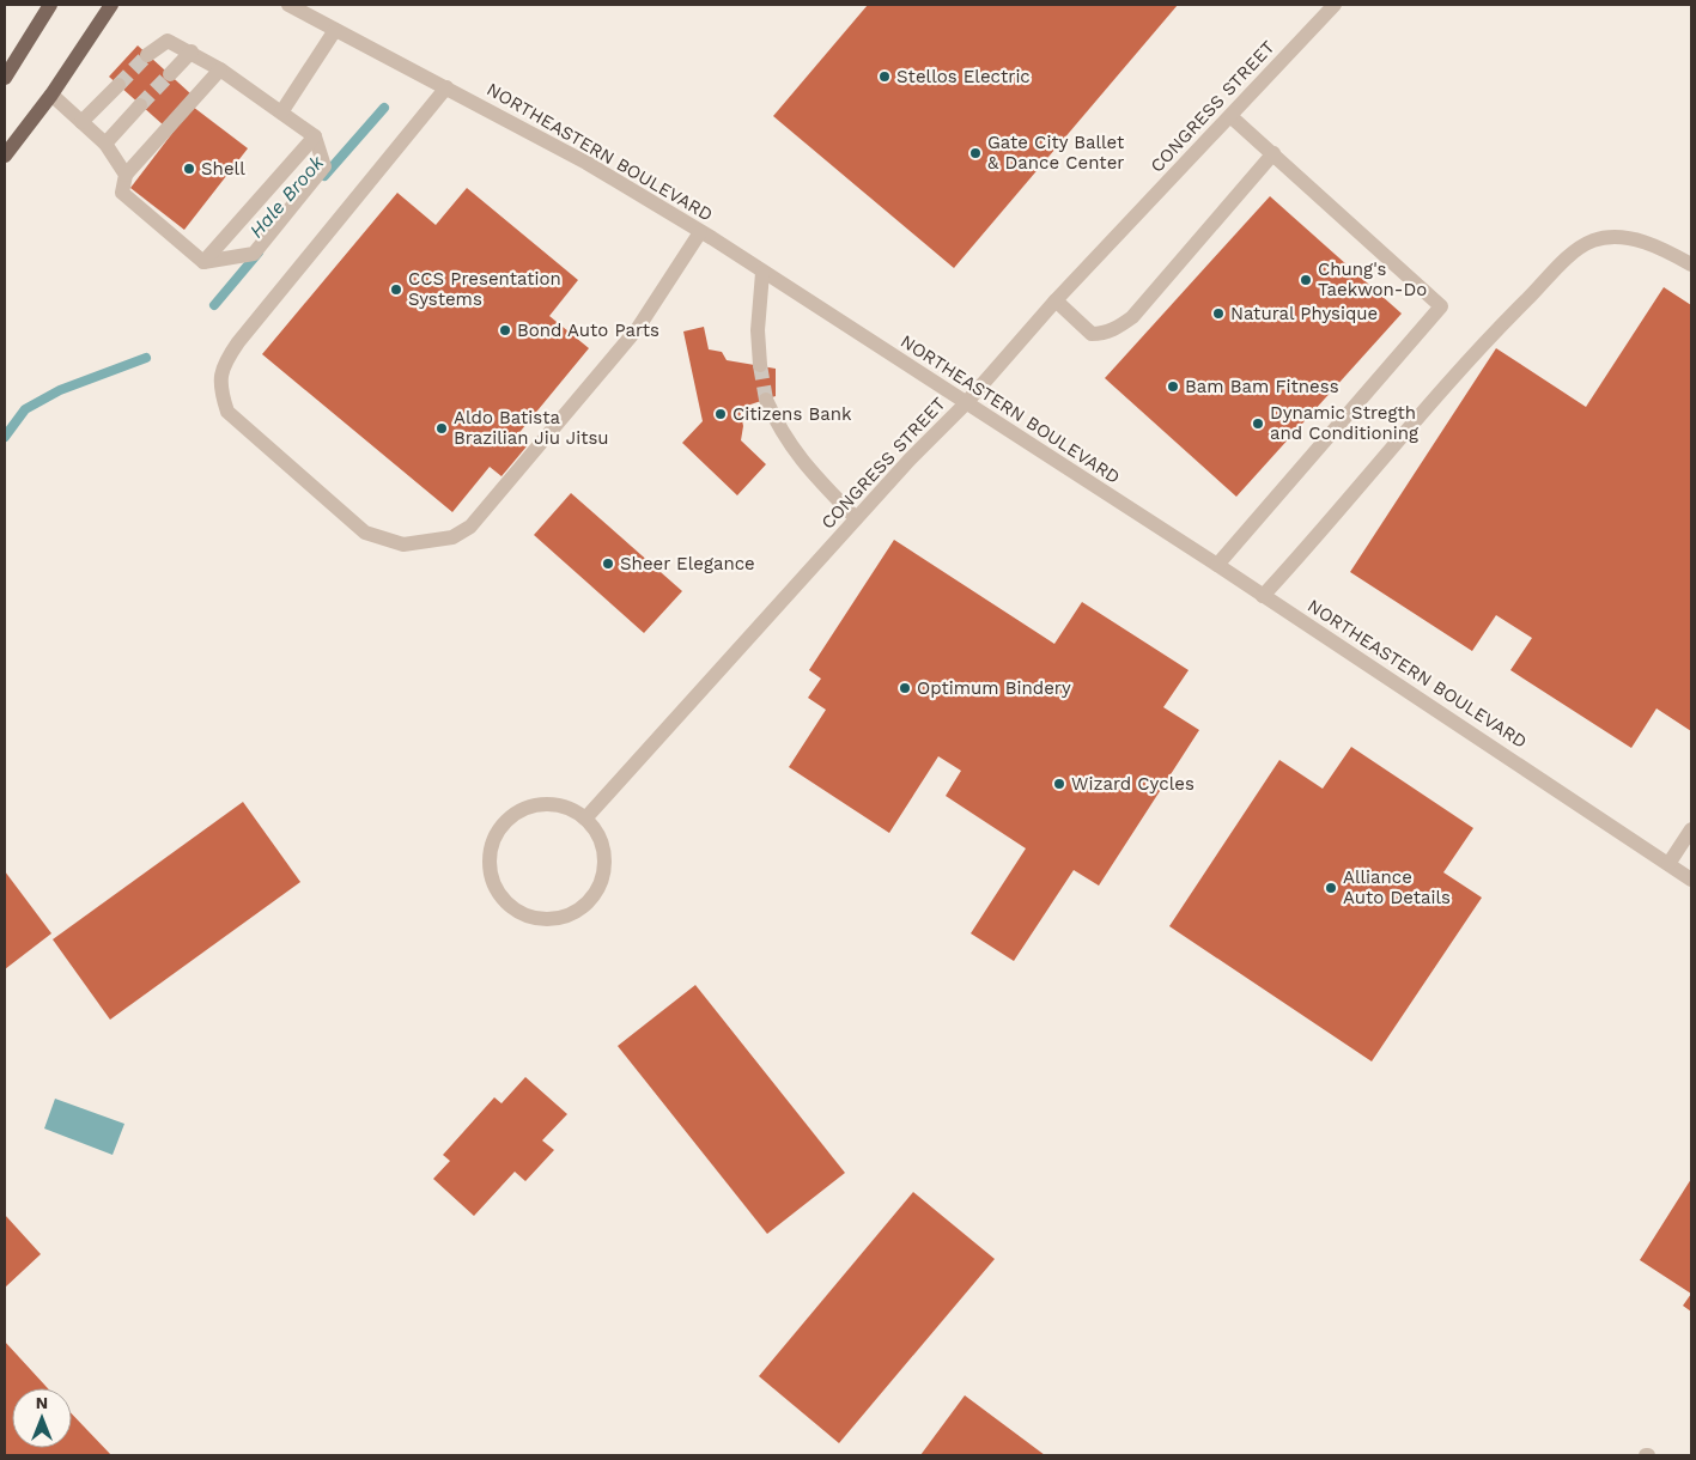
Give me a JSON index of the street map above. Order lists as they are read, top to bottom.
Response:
{
  "streets": {
    "street": ["CONGRESS STREET", "NORTHEASTERN BOULEVARD"]
  },
  "crossings": [
    ["CONGRESS STREET", "NORTHEASTERN BOULEVARD"]
  ],
  "water": ["Hale Brook"],
  "places": [
    "Stellos Electric",
    "Gate City Ballet & Dance Center",
    "Shell",
    "Chung's Taekwon-Do",
    "CCS Presentation Systems",
    "Natural Physique",
    "Bond Auto Parts",
    "Bam Bam Fitness",
    "Citizens Bank",
    "Dynamic Stregth and Conditioning",
    "Aldo Batista Brazilian Jiu Jitsu",
    "Sheer Elegance",
    "Optimum Bindery",
    "Wizard Cycles",
    "Alliance Auto Details"
  ],
  "north": "top"
}
